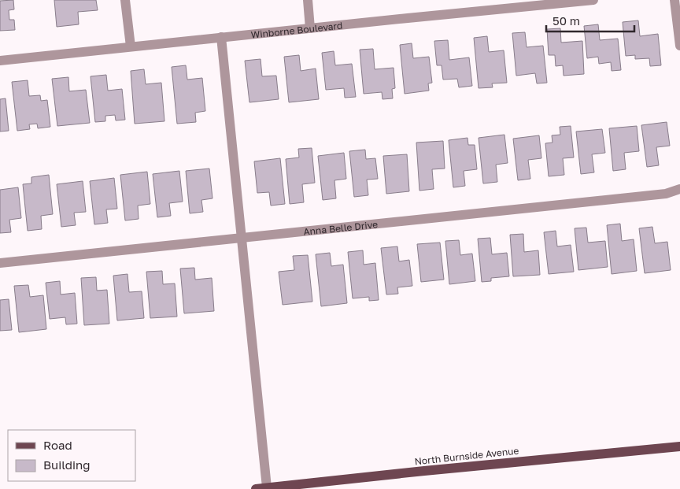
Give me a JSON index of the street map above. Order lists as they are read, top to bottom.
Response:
{
  "streets": {
    "main road": ["North Burnside Avenue"],
    "street": ["Winborne Boulevard", "Anna Belle Drive"]
  },
  "legend": ["Road", "Building"],
  "scale_bar": "50 m"
}
